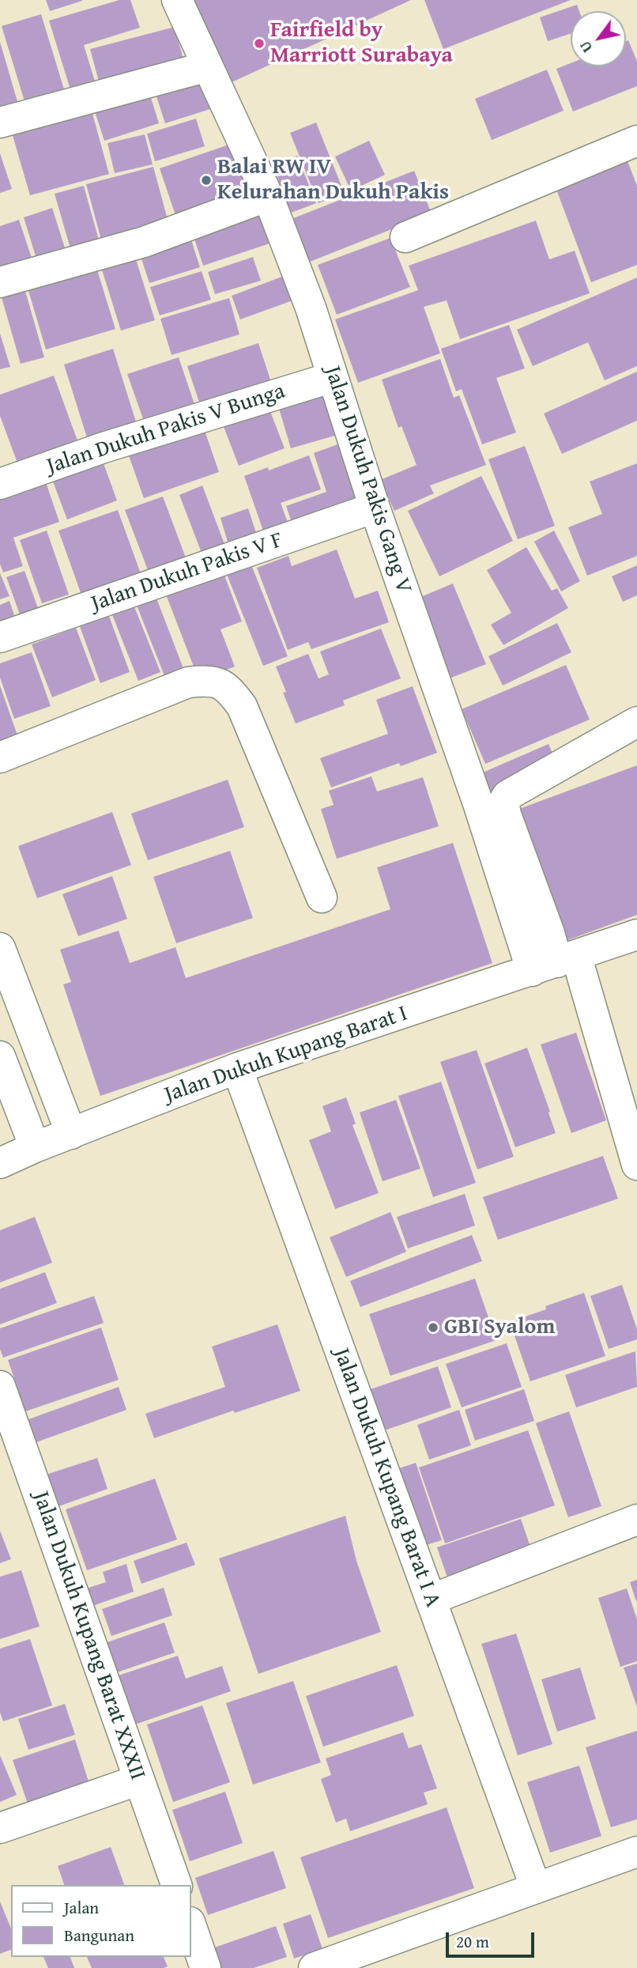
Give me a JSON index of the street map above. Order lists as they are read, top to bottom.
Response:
{
  "streets": {
    "street": [
      "Jalan Dukuh Pakis V Bunga",
      "Jalan Dukuh Pakis Gang V",
      "Jalan Dukuh Pakis V F",
      "Jalan Dukuh Kupang Barat I",
      "Jalan Dukuh Kupang Barat I A",
      "Jalan Dukuh Kupang Barat XXXII"
    ]
  },
  "crossings": [
    ["Jalan Dukuh Pakis V Bunga", "Jalan Dukuh Pakis Gang V"],
    ["Jalan Dukuh Pakis Gang V", "Jalan Dukuh Pakis V F"],
    ["Jalan Dukuh Pakis Gang V", "Jalan Dukuh Kupang Barat I"],
    ["Jalan Dukuh Kupang Barat I", "Jalan Dukuh Kupang Barat I A"]
  ],
  "places": ["Fairfield by Marriott Surabaya", "Balai RW IV Kelurahan Dukuh Pakis", "GBI Syalom"],
  "legend": ["Jalan", "Bangunan"],
  "scale_bar": "20 m",
  "north": "bottom left"
}
